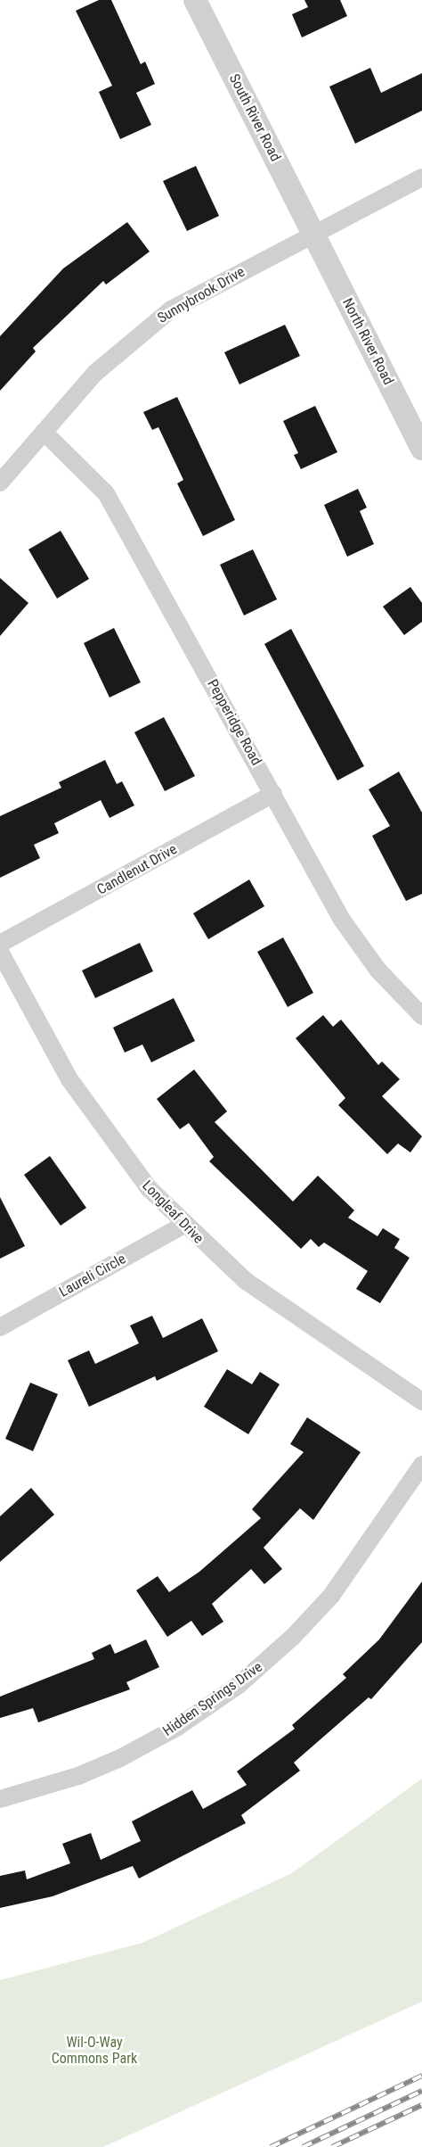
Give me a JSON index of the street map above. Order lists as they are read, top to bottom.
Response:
{
  "streets": {
    "street": [
      "South River Road",
      "Sunnybrook Drive",
      "North River Road",
      "Pepperidge Road",
      "Candlenut Drive",
      "Longleaf Drive",
      "Laureli Circle",
      "Hidden Springs Drive"
    ]
  },
  "crossings": [
    ["South River Road", "Sunnybrook Drive"],
    ["South River Road", "North River Road"],
    ["Sunnybrook Drive", "North River Road"],
    ["Sunnybrook Drive", "Pepperidge Road"],
    ["Pepperidge Road", "Candlenut Drive"],
    ["Longleaf Drive", "Laureli Circle"]
  ],
  "parks": ["Wil-O-Way Commons Park"]
}
